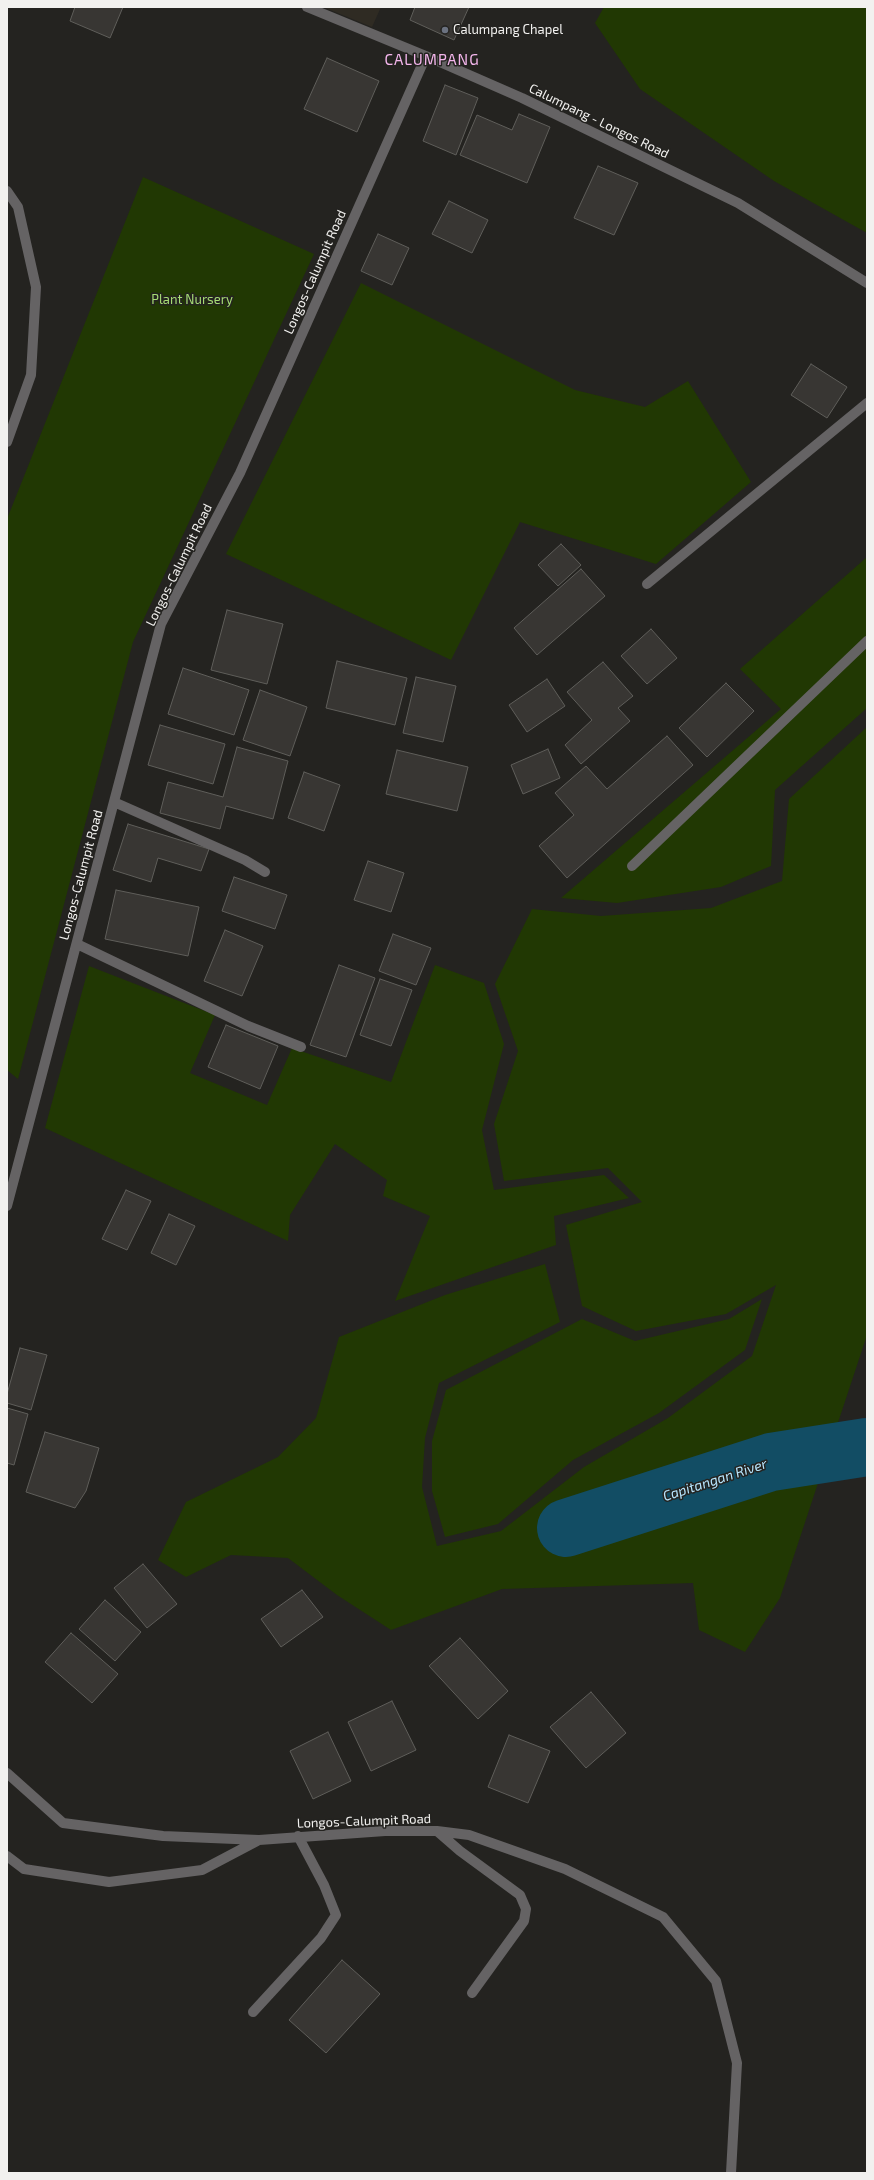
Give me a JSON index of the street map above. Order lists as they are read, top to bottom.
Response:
{
  "streets": {
    "street": ["Calumpang - Longos Road", "Longos-Calumpit Road"]
  },
  "crossings": [
    ["Calumpang - Longos Road", "Longos-Calumpit Road"]
  ],
  "districts": ["CALUMPANG"],
  "water": ["Capitangan River"],
  "parks": ["Plant Nursery"],
  "places": ["Calumpang Chapel"]
}
